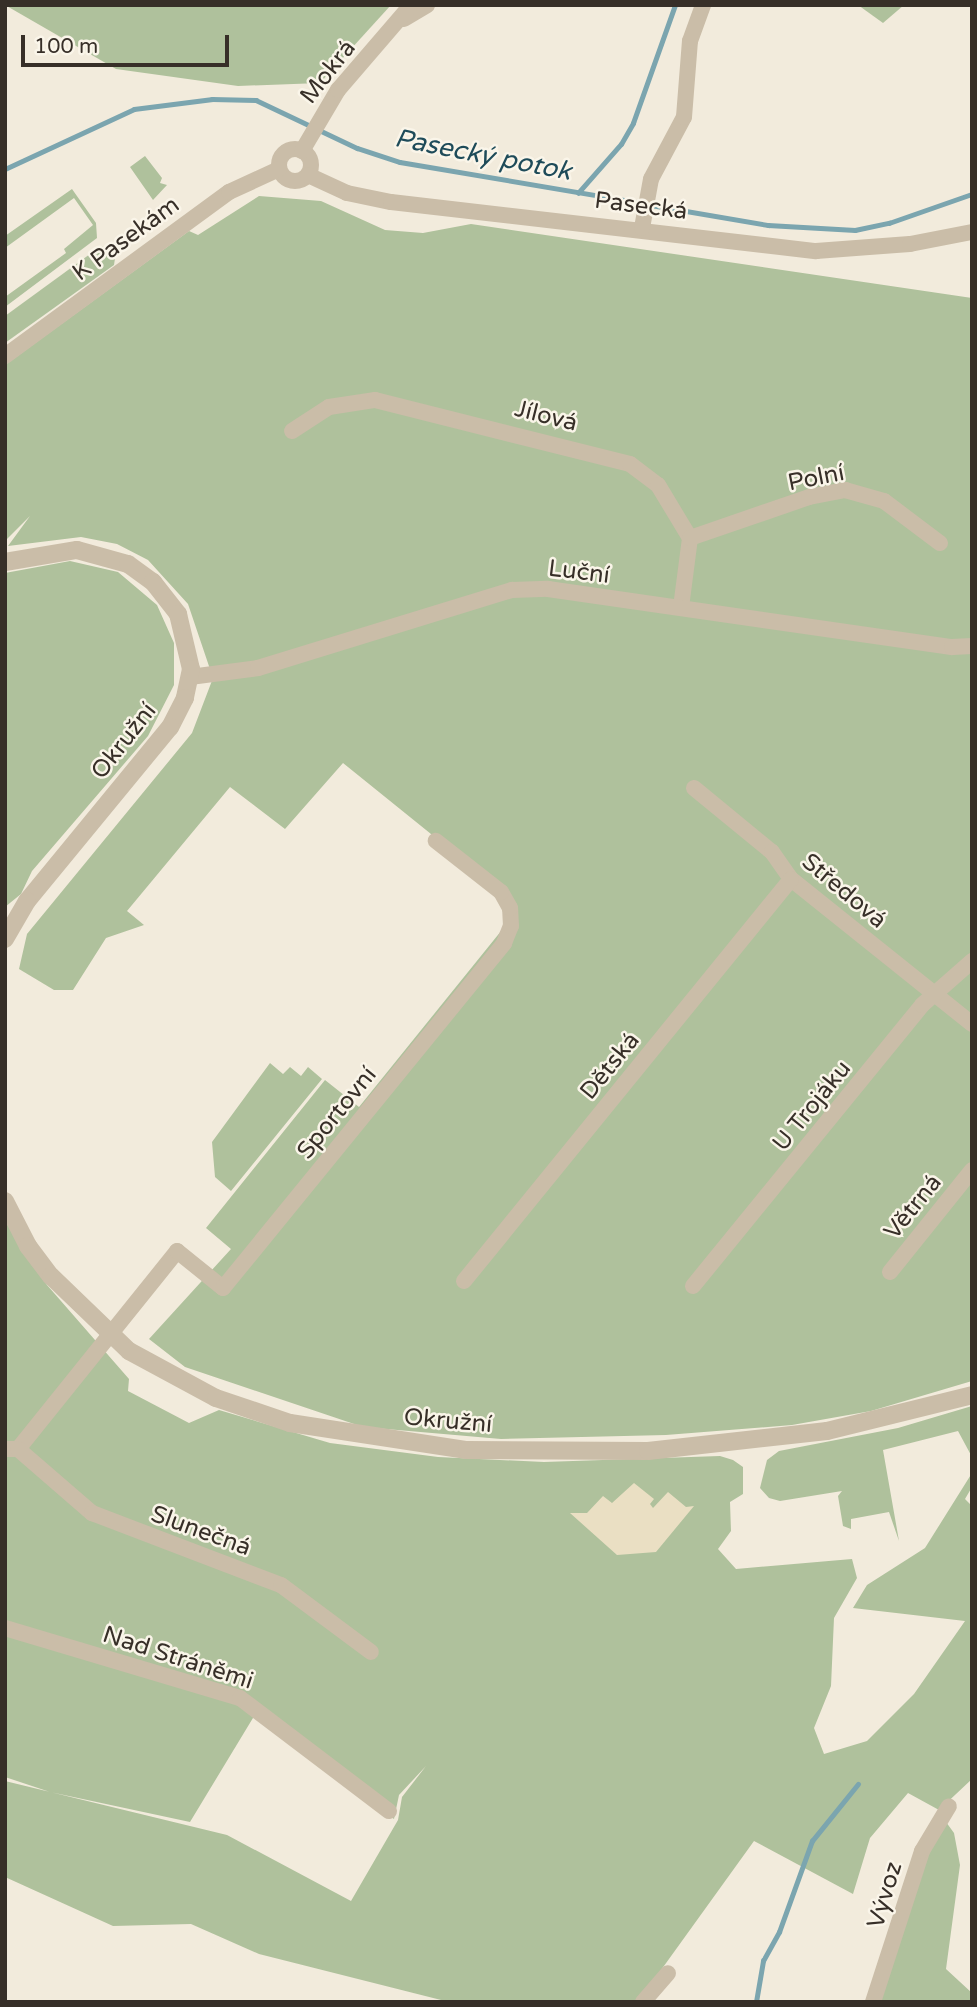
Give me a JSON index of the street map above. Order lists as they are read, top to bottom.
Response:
{
  "streets": {
    "street": [
      "Mokrá",
      "Pasecká",
      "K Pasekám",
      "Jílová",
      "Polní",
      "Luční",
      "Okružní",
      "Středová",
      "Dětská",
      "U Trojáku",
      "Sportovní",
      "Větrná",
      "Slunečná",
      "Nad Stráněmi",
      "Vývoz"
    ]
  },
  "crossings": [
    ["Mokrá", "Pasecká"],
    ["Mokrá", "K Pasekám"],
    ["Pasecká", "K Pasekám"],
    ["Jílová", "Polní"],
    ["Luční", "Okružní"],
    ["Okružní", "Sportovní"],
    ["Okružní", "Slunečná"],
    ["Středová", "Dětská"],
    ["Středová", "U Trojáku"],
    ["Sportovní", "Slunečná"]
  ],
  "water": ["Pasecký potok"],
  "scale_bar": "100 m"
}
